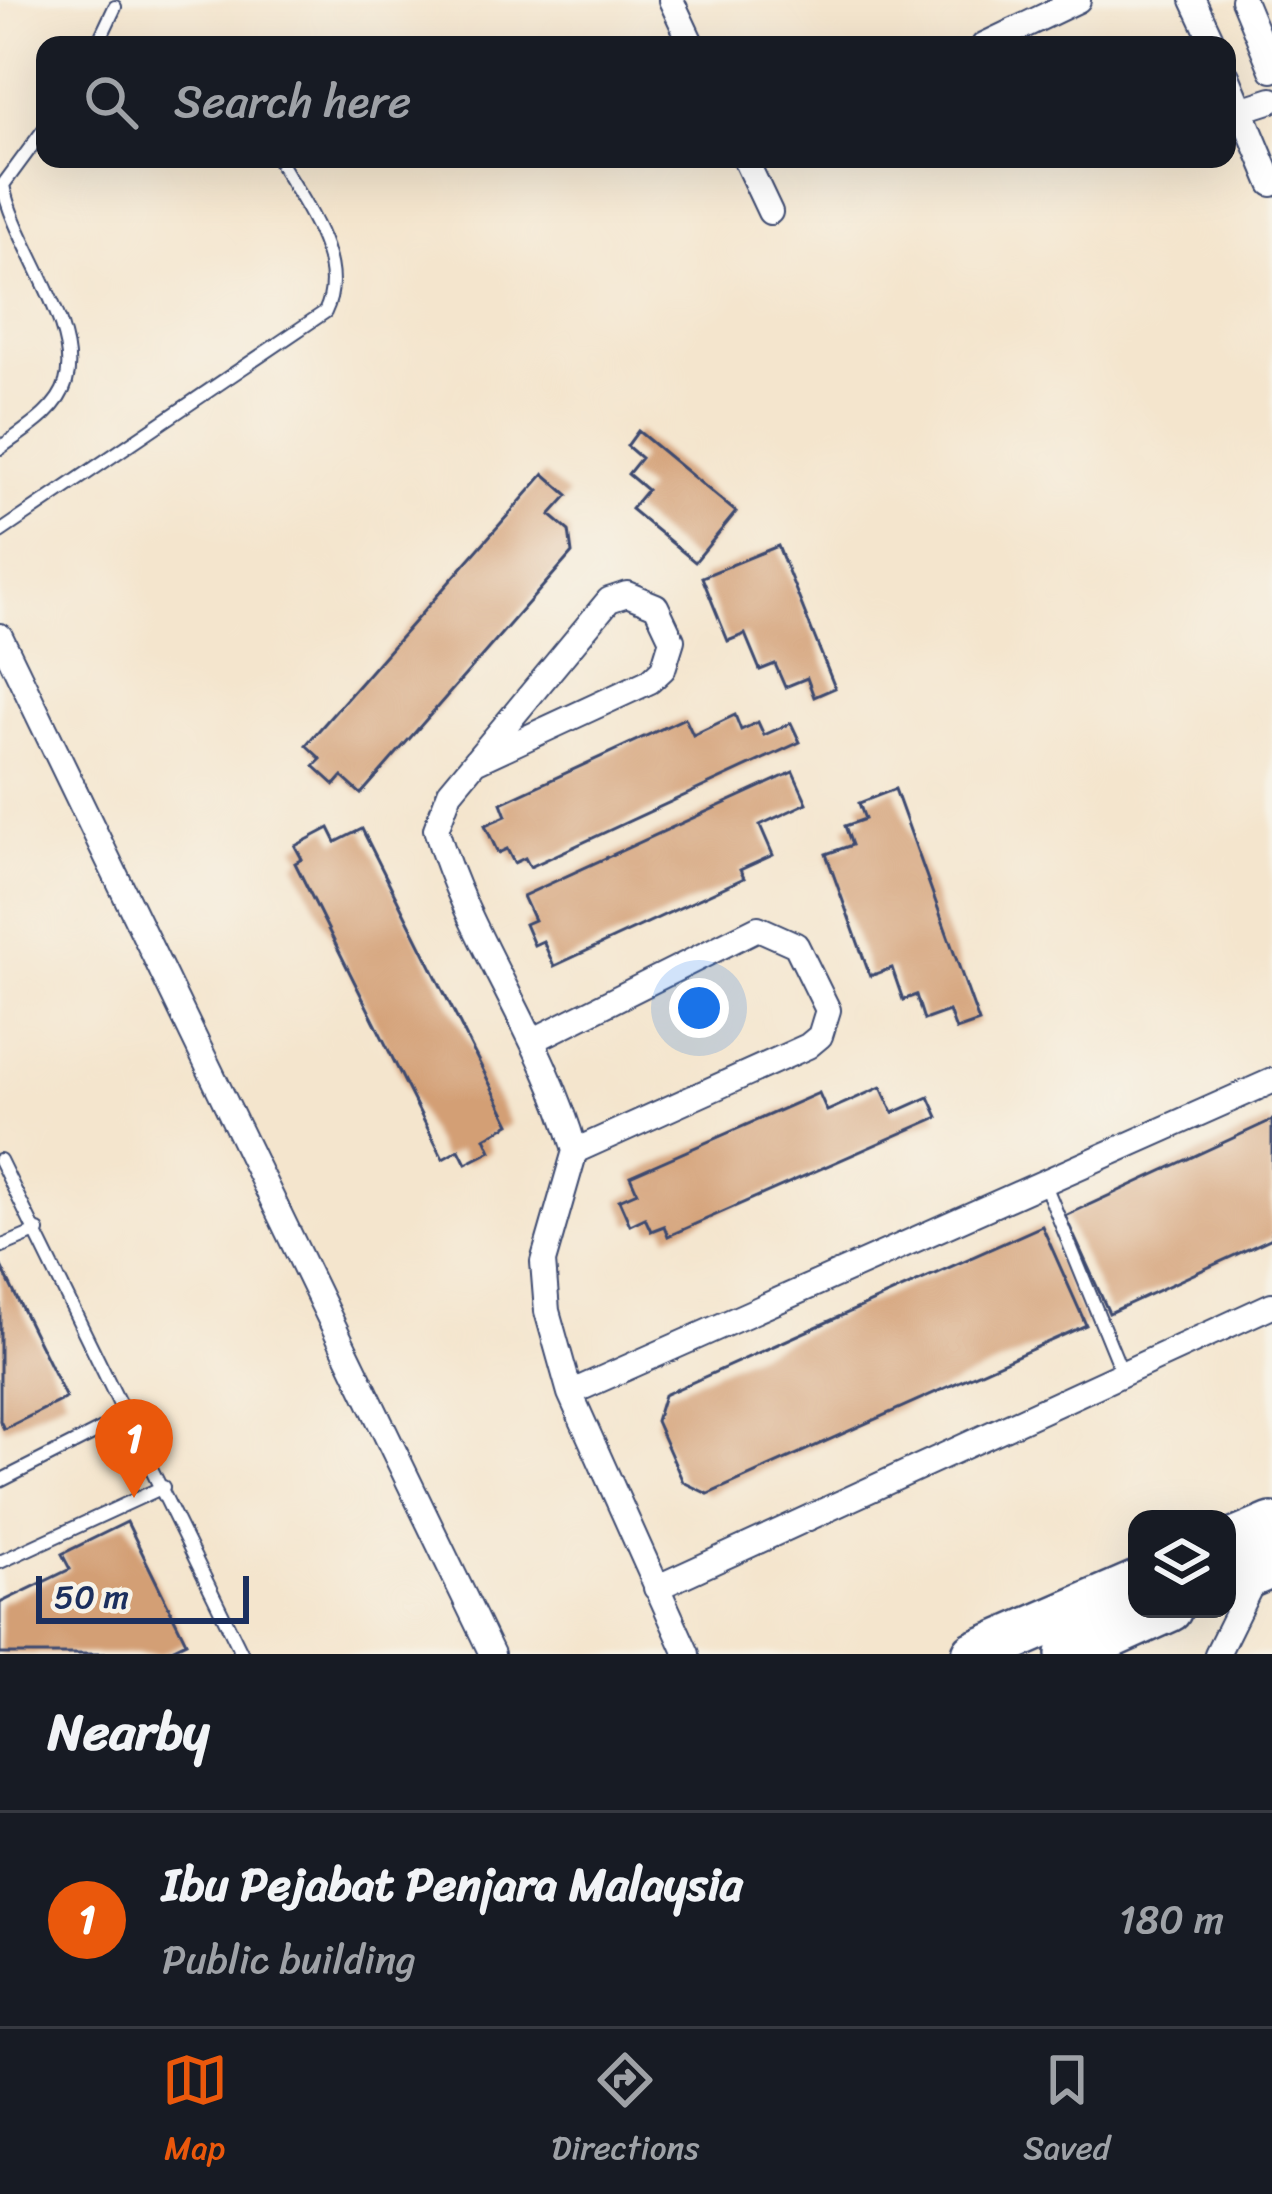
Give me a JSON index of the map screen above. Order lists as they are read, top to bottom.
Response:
{
  "scale_bar": "50 m",
  "page": {
    "search": "Search here",
    "pins": "1",
    "scale": "50 m",
    "heading": "Nearby",
    "list": [
      {
        "mark": "1",
        "name": "Ibu Pejabat Penjara Malaysia",
        "note": "Public building",
        "value": "180 m"
      }
    ],
    "nav": ["Map", "Directions", "Saved"]
  }
}
